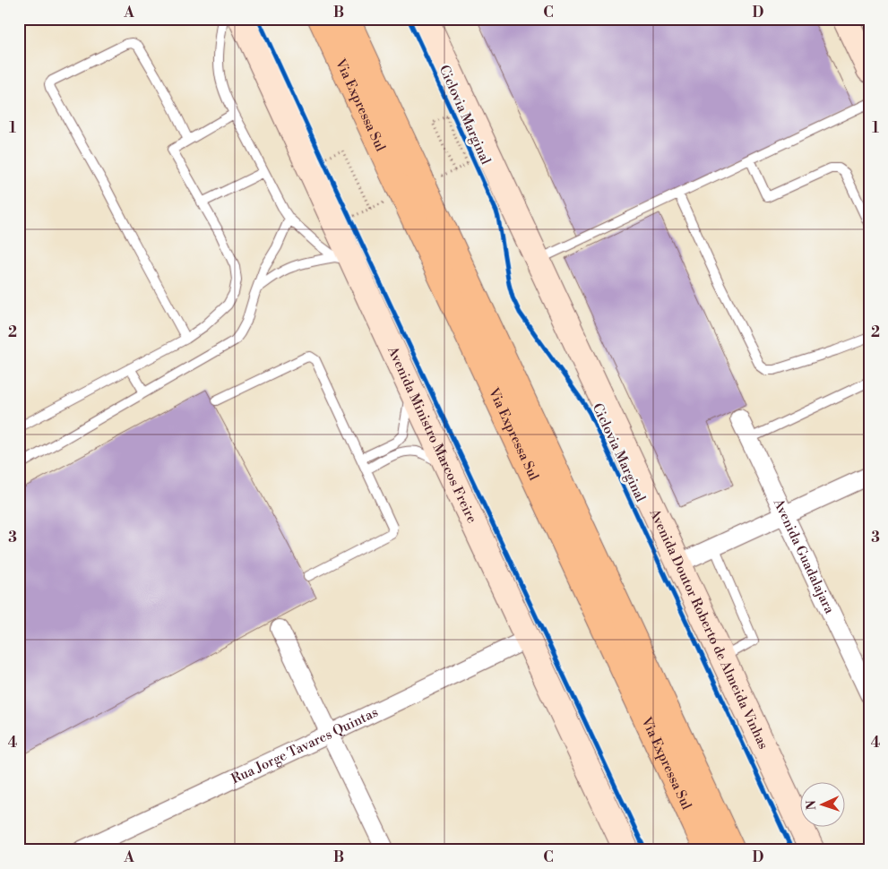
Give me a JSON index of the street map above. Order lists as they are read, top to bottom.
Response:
{
  "streets": {
    "highway": ["Via Expressa Sul"],
    "main road": ["Avenida Ministro Marcos Freire", "Avenida Doutor Roberto de Almeida Vinhas"],
    "street": ["Avenida Guadalajara", "Rua Jorge Tavares Quintas"],
    "cycle path": ["Ciclovia Marginal"]
  },
  "crossings": [
    ["Avenida Ministro Marcos Freire", "Rua Jorge Tavares Quintas"]
  ],
  "north": "left",
  "grid": {
    "columns": [
      "A",
      "B",
      "C",
      "D"
    ],
    "rows": [
      "1",
      "2",
      "3",
      "4"
    ]
  }
}
